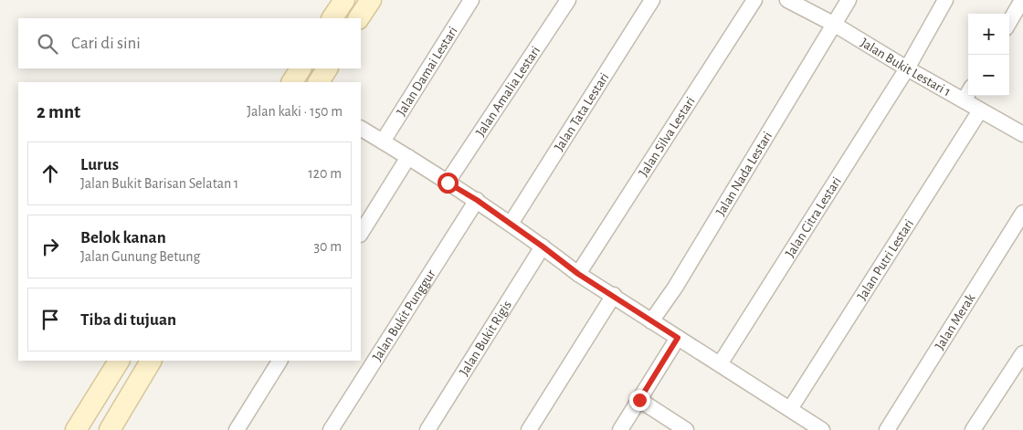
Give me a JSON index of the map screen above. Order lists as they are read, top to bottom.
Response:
{
  "streets": {
    "street": [
      "Jalan Bukit Lestari 1",
      "Jalan Damai Lestari",
      "Jalan Amalia Lestari",
      "Jalan Tata Lestari",
      "Jalan Silva Lestari",
      "Jalan Nada Lestari",
      "Jalan Citra Lestari",
      "Jalan Putri Lestari",
      "Jalan Bukit Punggur",
      "Jalan Merak",
      "Jalan Bukit Rigis"
    ]
  },
  "crossings": [
    ["Jalan Bukit Lestari 1", "Jalan Nada Lestari"],
    ["Jalan Bukit Lestari 1", "Jalan Citra Lestari"],
    ["Jalan Bukit Lestari 1", "Jalan Putri Lestari"]
  ],
  "page": {
    "map_buttons": ["+", "−"],
    "search": "Cari di sini",
    "heading": ["2 mnt", "Jalan kaki · 150 m"],
    "list": [
      ["Lurus", "Jalan Bukit Barisan Selatan 1", "120 m"],
      ["Belok kanan", "Jalan Gunung Betung", "30 m"],
      "Tiba di tujuan"
    ]
  }
}
